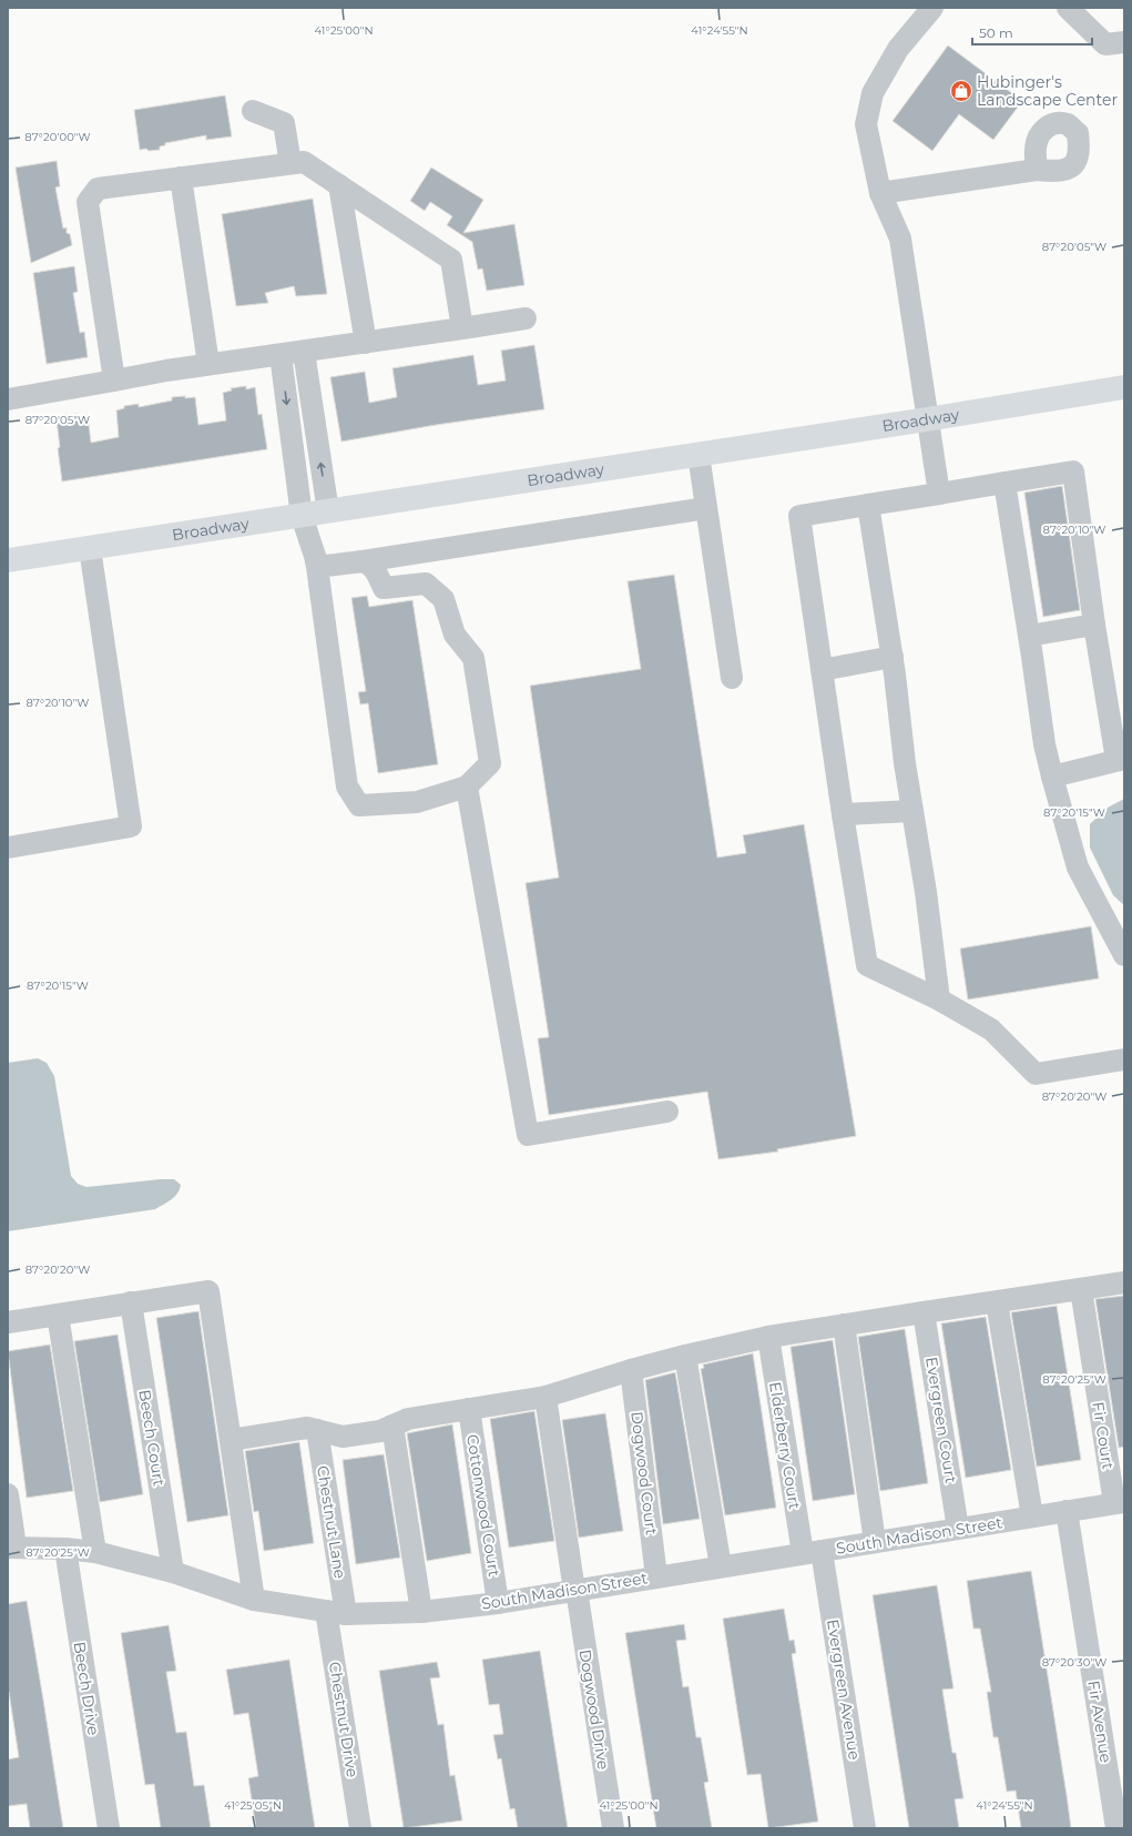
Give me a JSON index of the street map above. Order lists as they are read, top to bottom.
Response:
{
  "streets": {
    "main road": ["Broadway"],
    "street": [
      "Evergreen Court",
      "Fir Court",
      "Beech Court",
      "Elderberry Court",
      "Dogwood Court",
      "Cottonwood Court",
      "Chestnut Lane",
      "South Madison Street",
      "Beech Drive",
      "Evergreen Avenue",
      "Dogwood Drive",
      "Chestnut Drive",
      "Fir Avenue"
    ]
  },
  "crossings": [
    ["Evergreen Court", "South Madison Street"],
    ["Fir Court", "South Madison Street"],
    ["Beech Court", "South Madison Street"],
    ["Elderberry Court", "South Madison Street"],
    ["Elderberry Court", "Evergreen Avenue"],
    ["Dogwood Court", "South Madison Street"],
    ["Cottonwood Court", "South Madison Street"],
    ["Chestnut Lane", "South Madison Street"],
    ["Chestnut Lane", "Chestnut Drive"],
    ["South Madison Street", "Beech Drive"],
    ["South Madison Street", "Evergreen Avenue"],
    ["South Madison Street", "Dogwood Drive"],
    ["South Madison Street", "Chestnut Drive"],
    ["South Madison Street", "Fir Avenue"]
  ],
  "places": {
    "shop": ["Hubinger's Landscape Center"]
  },
  "scale_bar": "50 m",
  "coordinates": [
    "41°25'00\"N",
    "41°24'55\"N",
    "87°20'00\"W",
    "87°20'05\"W",
    "87°20'10\"W",
    "87°20'15\"W",
    "87°20'20\"W",
    "87°20'25\"W",
    "87°20'30\"W",
    "41°25'05\"N"
  ]
}
